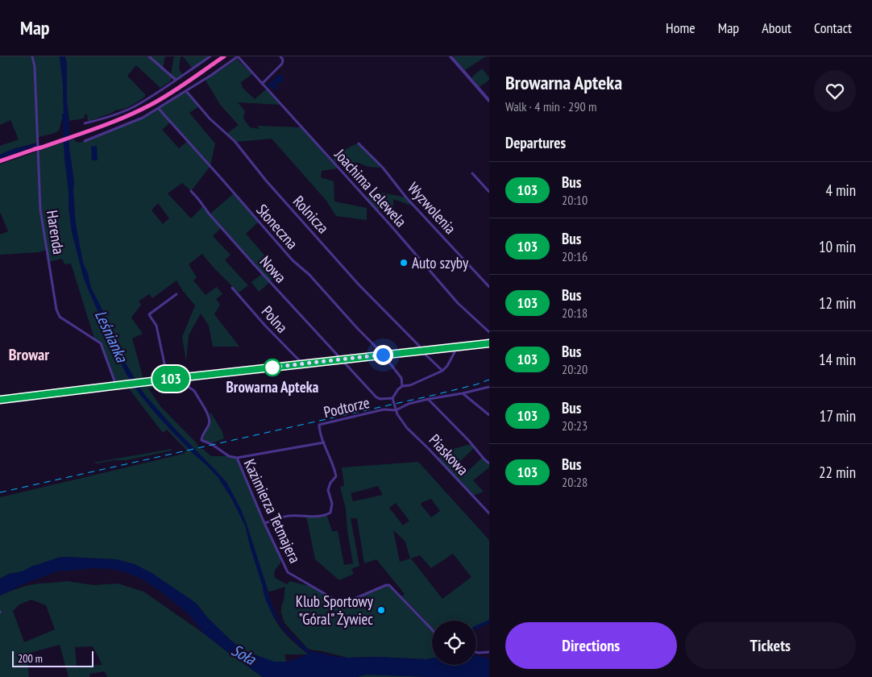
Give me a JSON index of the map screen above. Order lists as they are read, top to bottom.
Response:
{
  "streets": {
    "street": [
      "Joachima Lelewela",
      "Wyzwolenia",
      "Rolnicza",
      "Słoneczna",
      "Harenda",
      "Nowa",
      "Polna",
      "Podtorze",
      "Piaskowa",
      "Kazimierza Tetmajera"
    ]
  },
  "crossings": [
    ["Podtorze", "Piaskowa"],
    ["Podtorze", "Kazimierza Tetmajera"]
  ],
  "districts": ["Browar"],
  "water": ["Leśnianka", "Soła"],
  "places": ["Auto szyby", "Browarna Apteka", "Klub Sportowy \"Góral\" Żywiec"],
  "lines": ["bus line 103"],
  "scale_bar": "200 m",
  "page": {
    "header": "Map",
    "nav": [
      "Home",
      "Map",
      "About",
      "Contact"
    ],
    "on_map": "103",
    "heading": [
      ["Browarna Apteka", "Walk · 4 min · 290 m"],
      "Departures"
    ],
    "list": [
      {
        "mark": "103",
        "name": "Bus",
        "note": "20:10",
        "value": "4 min"
      },
      {
        "mark": "103",
        "name": "Bus",
        "note": "20:16",
        "value": "10 min"
      },
      {
        "mark": "103",
        "name": "Bus",
        "note": "20:18",
        "value": "12 min"
      },
      {
        "mark": "103",
        "name": "Bus",
        "note": "20:20",
        "value": "14 min"
      },
      {
        "mark": "103",
        "name": "Bus",
        "note": "20:23",
        "value": "17 min"
      },
      {
        "mark": "103",
        "name": "Bus",
        "note": "20:28",
        "value": "22 min"
      }
    ],
    "buttons": ["Directions", "Tickets"],
    "scale": "200 m"
  }
}
